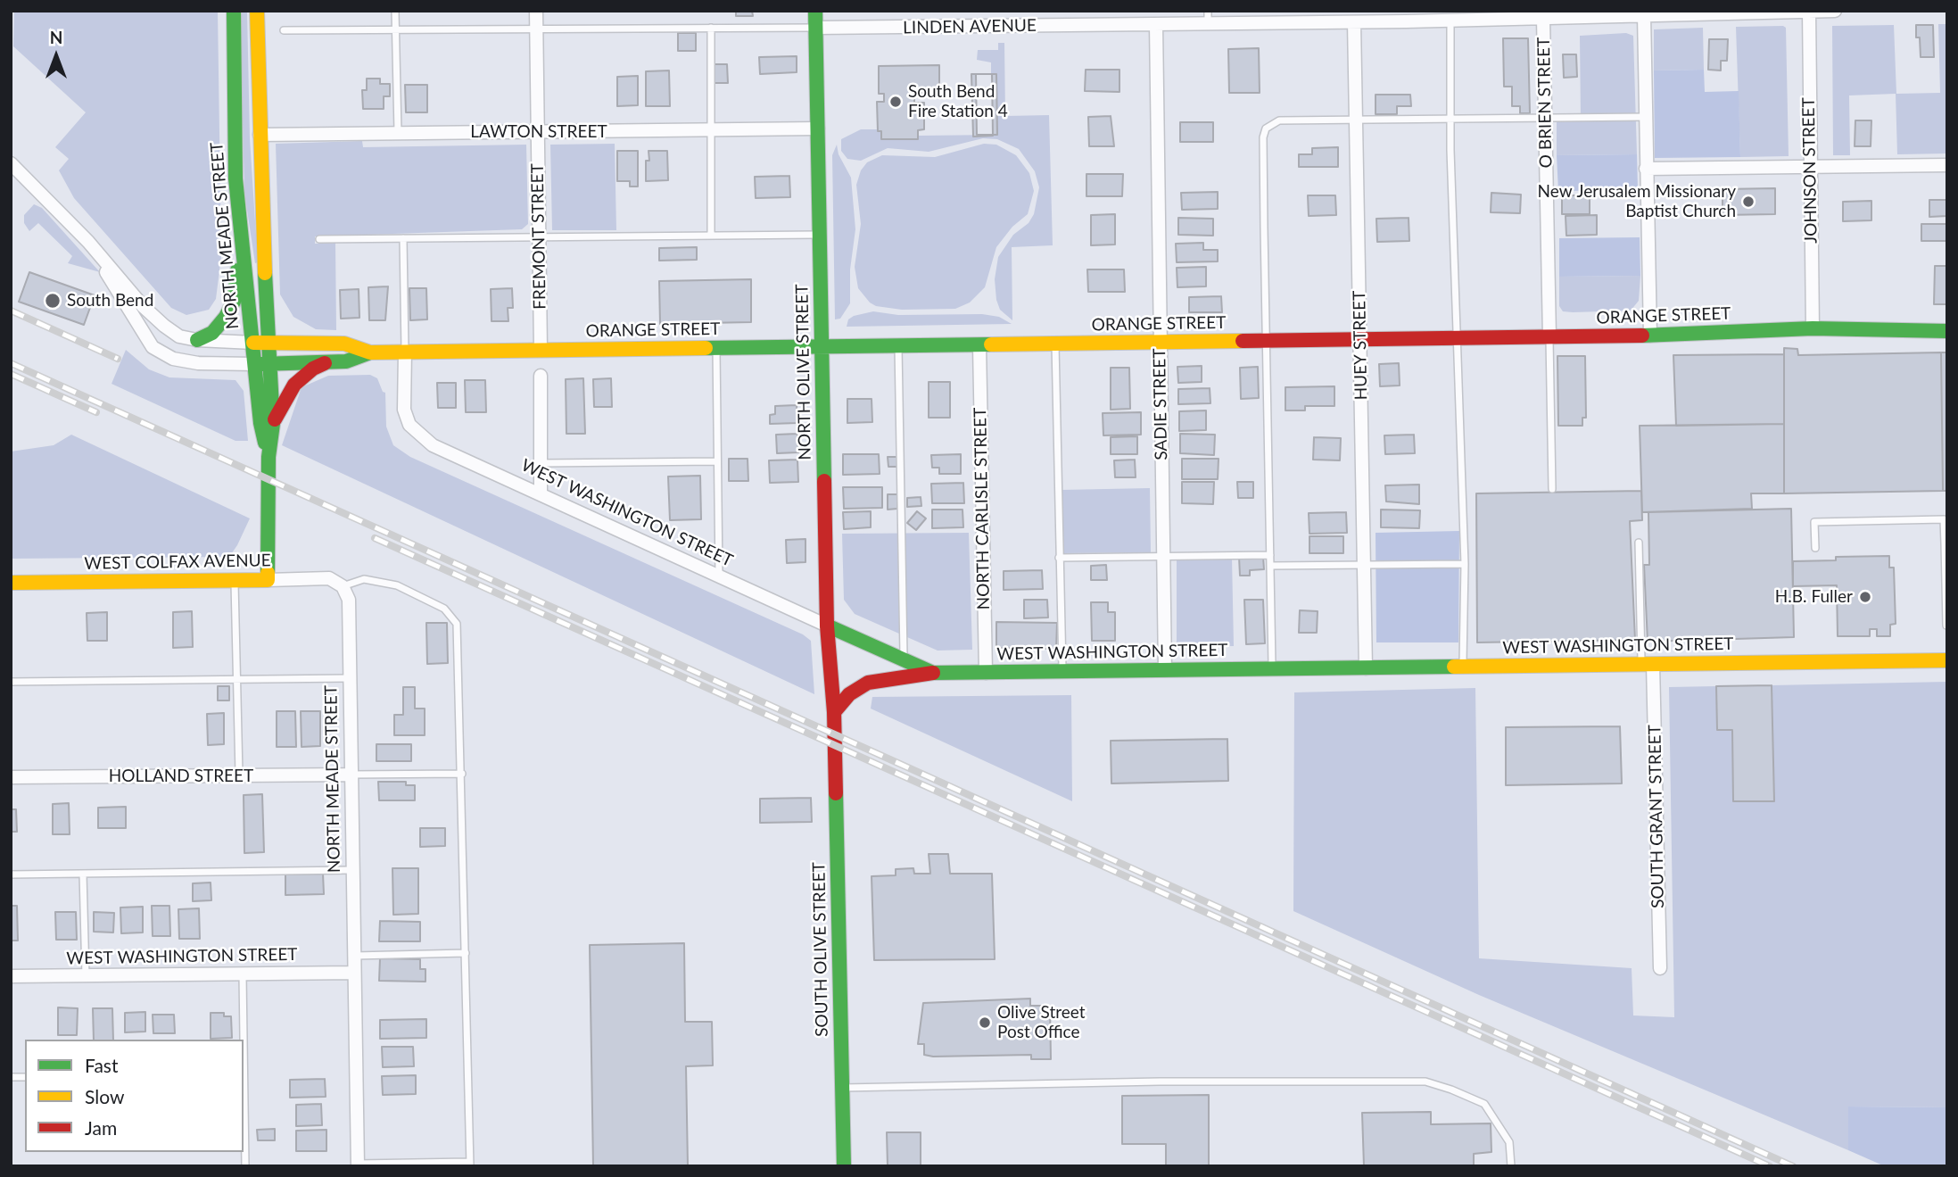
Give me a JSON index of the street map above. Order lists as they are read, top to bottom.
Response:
{
  "streets": {
    "street": [
      "LINDEN AVENUE",
      "O BRIEN STREET",
      "LAWTON STREET",
      "JOHNSON STREET",
      "NORTH MEADE STREET",
      "FREMONT STREET",
      "ORANGE STREET",
      "HUEY STREET",
      "NORTH OLIVE STREET",
      "SADIE STREET",
      "NORTH CARLISLE STREET",
      "WEST WASHINGTON STREET",
      "WEST COLFAX AVENUE",
      "HOLLAND STREET",
      "SOUTH GRANT STREET",
      "SOUTH OLIVE STREET"
    ]
  },
  "crossings": [
    ["LINDEN AVENUE", "O BRIEN STREET"],
    ["LINDEN AVENUE", "JOHNSON STREET"],
    ["LINDEN AVENUE", "HUEY STREET"],
    ["LINDEN AVENUE", "NORTH OLIVE STREET"],
    ["LINDEN AVENUE", "SADIE STREET"],
    ["O BRIEN STREET", "ORANGE STREET"],
    ["LAWTON STREET", "NORTH MEADE STREET"],
    ["LAWTON STREET", "FREMONT STREET"],
    ["LAWTON STREET", "NORTH OLIVE STREET"],
    ["JOHNSON STREET", "ORANGE STREET"],
    ["NORTH MEADE STREET", "ORANGE STREET"],
    ["NORTH MEADE STREET", "WEST WASHINGTON STREET"],
    ["NORTH MEADE STREET", "WEST COLFAX AVENUE"],
    ["NORTH MEADE STREET", "HOLLAND STREET"],
    ["FREMONT STREET", "ORANGE STREET"],
    ["ORANGE STREET", "HUEY STREET"],
    ["ORANGE STREET", "NORTH OLIVE STREET"],
    ["ORANGE STREET", "SADIE STREET"],
    ["ORANGE STREET", "NORTH CARLISLE STREET"],
    ["ORANGE STREET", "WEST WASHINGTON STREET"],
    ["HUEY STREET", "WEST WASHINGTON STREET"],
    ["NORTH OLIVE STREET", "WEST WASHINGTON STREET"],
    ["NORTH OLIVE STREET", "SOUTH OLIVE STREET"],
    ["SADIE STREET", "WEST WASHINGTON STREET"],
    ["NORTH CARLISLE STREET", "WEST WASHINGTON STREET"],
    ["WEST WASHINGTON STREET", "SOUTH GRANT STREET"]
  ],
  "places": [
    "South Bend Fire Station 4",
    "New Jerusalem Missionary Baptist Church",
    "South Bend",
    "H.B. Fuller",
    "Olive Street Post Office"
  ],
  "legend": ["Fast", "Slow", "Jam"],
  "north": "top"
}
